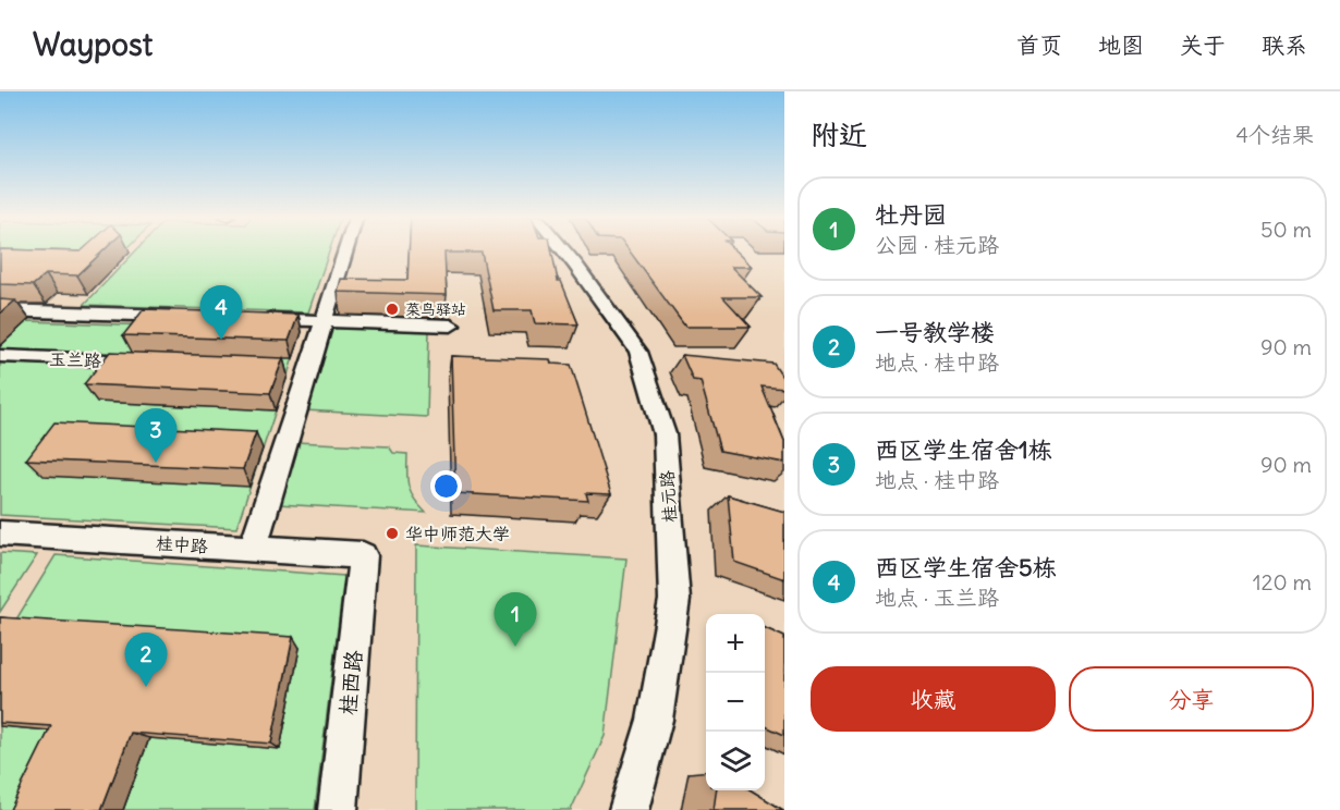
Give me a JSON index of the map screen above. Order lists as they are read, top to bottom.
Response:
{
  "streets": {
    "street": [
      "玉兰路",
      "桂元路",
      "桂中路",
      "桂西路"
    ]
  },
  "crossings": [
    ["桂中路", "桂西路"]
  ],
  "places": ["菜鸟驿站", "华中师范大学"],
  "page": {
    "header": "Waypost",
    "nav": [
      "首页",
      "地图",
      "关于",
      "联系"
    ],
    "heading": ["附近", "4个结果"],
    "list": [
      {
        "mark": "1",
        "name": "牡丹园",
        "note": "公园 · 桂元路",
        "value": "50 m"
      },
      {
        "mark": "2",
        "name": "一号教学楼",
        "note": "地点 · 桂中路",
        "value": "90 m"
      },
      {
        "mark": "3",
        "name": "西区学生宿舍1栋",
        "note": "地点 · 桂中路",
        "value": "90 m"
      },
      {
        "mark": "4",
        "name": "西区学生宿舍5栋",
        "note": "地点 · 玉兰路",
        "value": "120 m"
      }
    ],
    "pins": [
      "4",
      "3",
      "1",
      "2"
    ],
    "map_buttons": ["+", "−"],
    "buttons": ["收藏", "分享"]
  }
}
